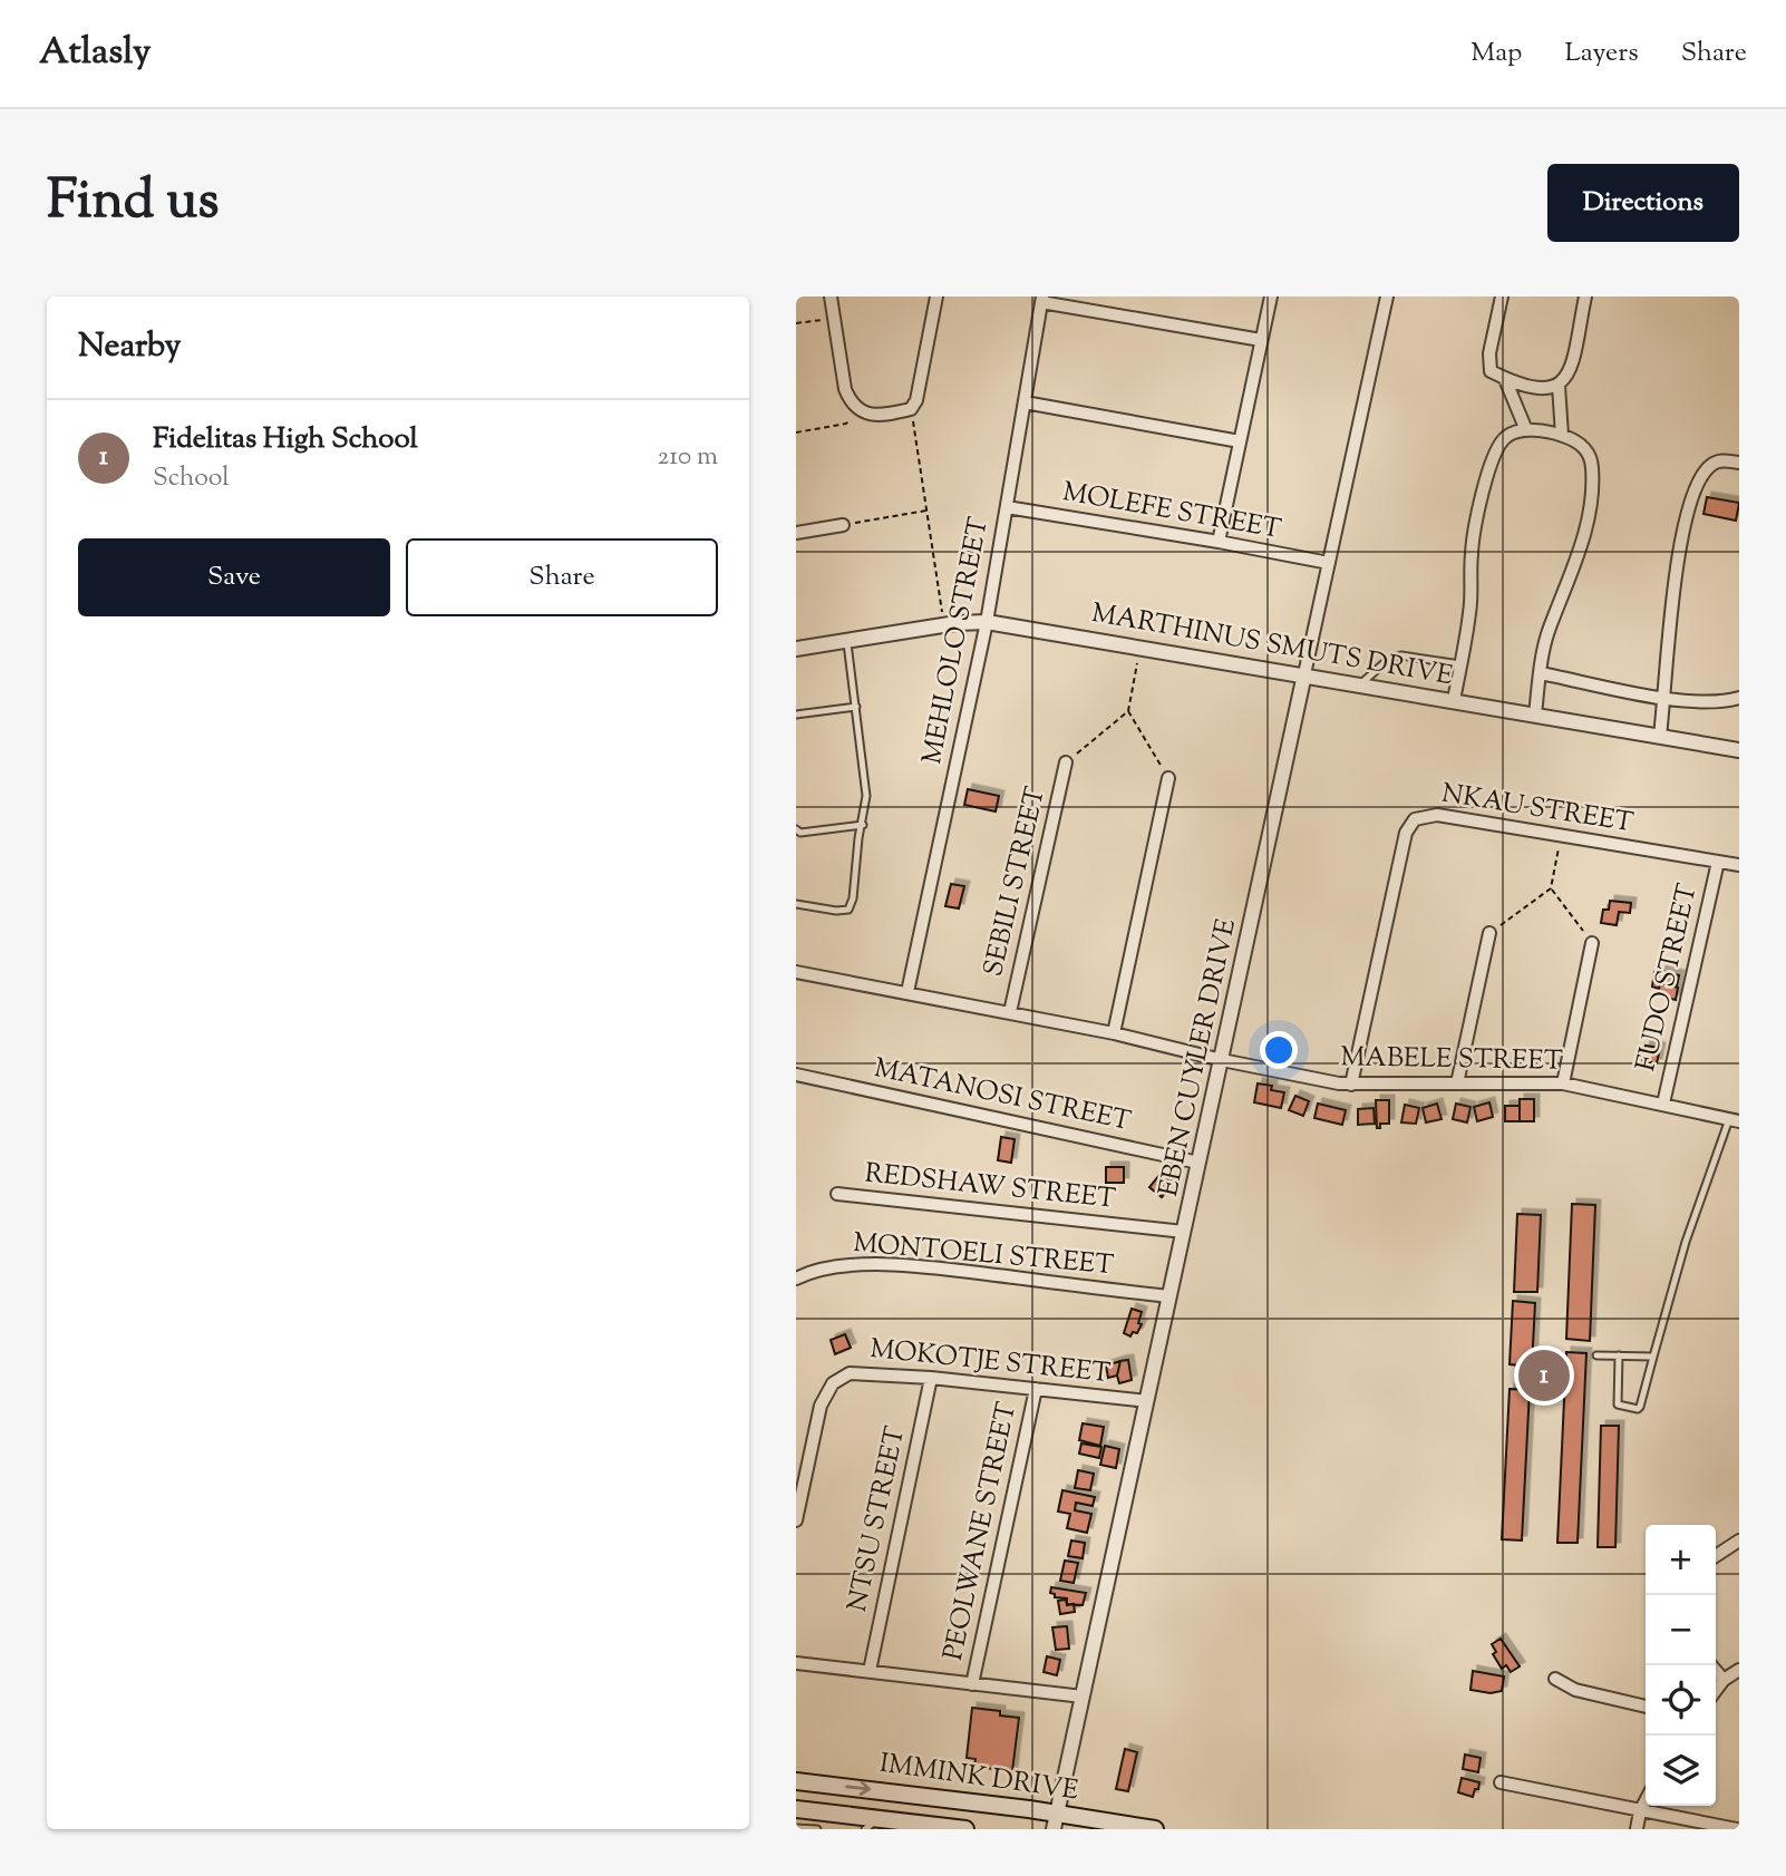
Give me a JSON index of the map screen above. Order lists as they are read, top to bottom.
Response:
{
  "streets": {
    "main road": ["IMMINK DRIVE"],
    "street": [
      "MOLEFE STREET",
      "MEHLOLO STREET",
      "MARTHINUS SMUTS DRIVE",
      "NKAU STREET",
      "SEBILI STREET",
      "FUDO STREET",
      "EBEN CUYLER DRIVE",
      "MABELE STREET",
      "MATANOSI STREET",
      "REDSHAW STREET",
      "MONTOELI STREET",
      "MOKOTJE STREET",
      "NTSU STREET",
      "PEOLWANE STREET"
    ]
  },
  "crossings": [
    ["MOLEFE STREET", "MEHLOLO STREET"],
    ["MOLEFE STREET", "EBEN CUYLER DRIVE"],
    ["MEHLOLO STREET", "MARTHINUS SMUTS DRIVE"],
    ["MEHLOLO STREET", "MABELE STREET"],
    ["MARTHINUS SMUTS DRIVE", "EBEN CUYLER DRIVE"],
    ["NKAU STREET", "FUDO STREET"],
    ["NKAU STREET", "MABELE STREET"],
    ["SEBILI STREET", "MABELE STREET"],
    ["FUDO STREET", "MABELE STREET"],
    ["EBEN CUYLER DRIVE", "MABELE STREET"],
    ["EBEN CUYLER DRIVE", "MATANOSI STREET"],
    ["EBEN CUYLER DRIVE", "REDSHAW STREET"],
    ["EBEN CUYLER DRIVE", "MONTOELI STREET"],
    ["EBEN CUYLER DRIVE", "MOKOTJE STREET"],
    ["EBEN CUYLER DRIVE", "IMMINK DRIVE"],
    ["MOKOTJE STREET", "NTSU STREET"],
    ["MOKOTJE STREET", "PEOLWANE STREET"]
  ],
  "page": {
    "header": "Atlasly",
    "nav": ["Map", "Layers", "Share"],
    "title": "Find us",
    "buttons": [
      "Directions",
      ["Save", "Share"]
    ],
    "heading": "Nearby",
    "list": [
      {
        "mark": "1",
        "name": "Fidelitas High School",
        "note": "School",
        "value": "210 m"
      }
    ],
    "pins": "1",
    "map_buttons": ["+", "−"]
  }
}
